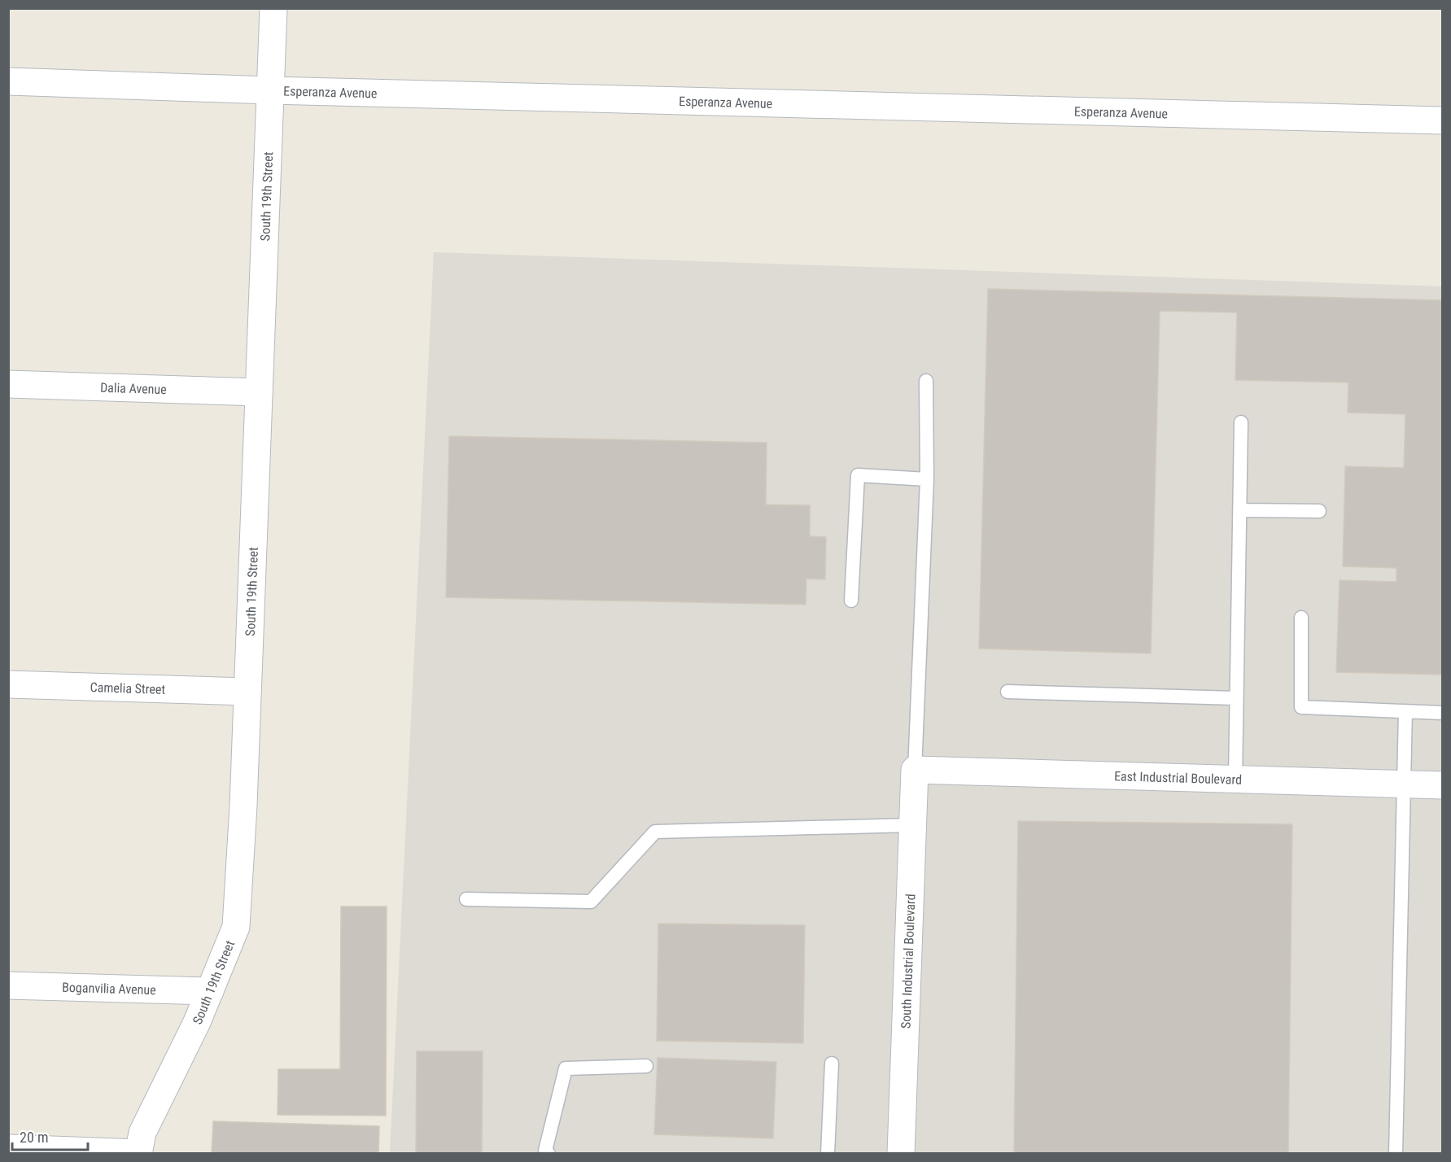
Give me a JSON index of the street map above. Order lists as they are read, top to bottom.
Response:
{
  "streets": {
    "street": [
      "Esperanza Avenue",
      "South 19th Street",
      "Dalia Avenue",
      "Camelia Street",
      "East Industrial Boulevard",
      "South Industrial Boulevard",
      "Boganvilia Avenue"
    ]
  },
  "crossings": [
    ["Esperanza Avenue", "South 19th Street"],
    ["South 19th Street", "Dalia Avenue"],
    ["South 19th Street", "Camelia Street"],
    ["South 19th Street", "Boganvilia Avenue"],
    ["East Industrial Boulevard", "South Industrial Boulevard"]
  ],
  "scale_bar": "20 m"
}
